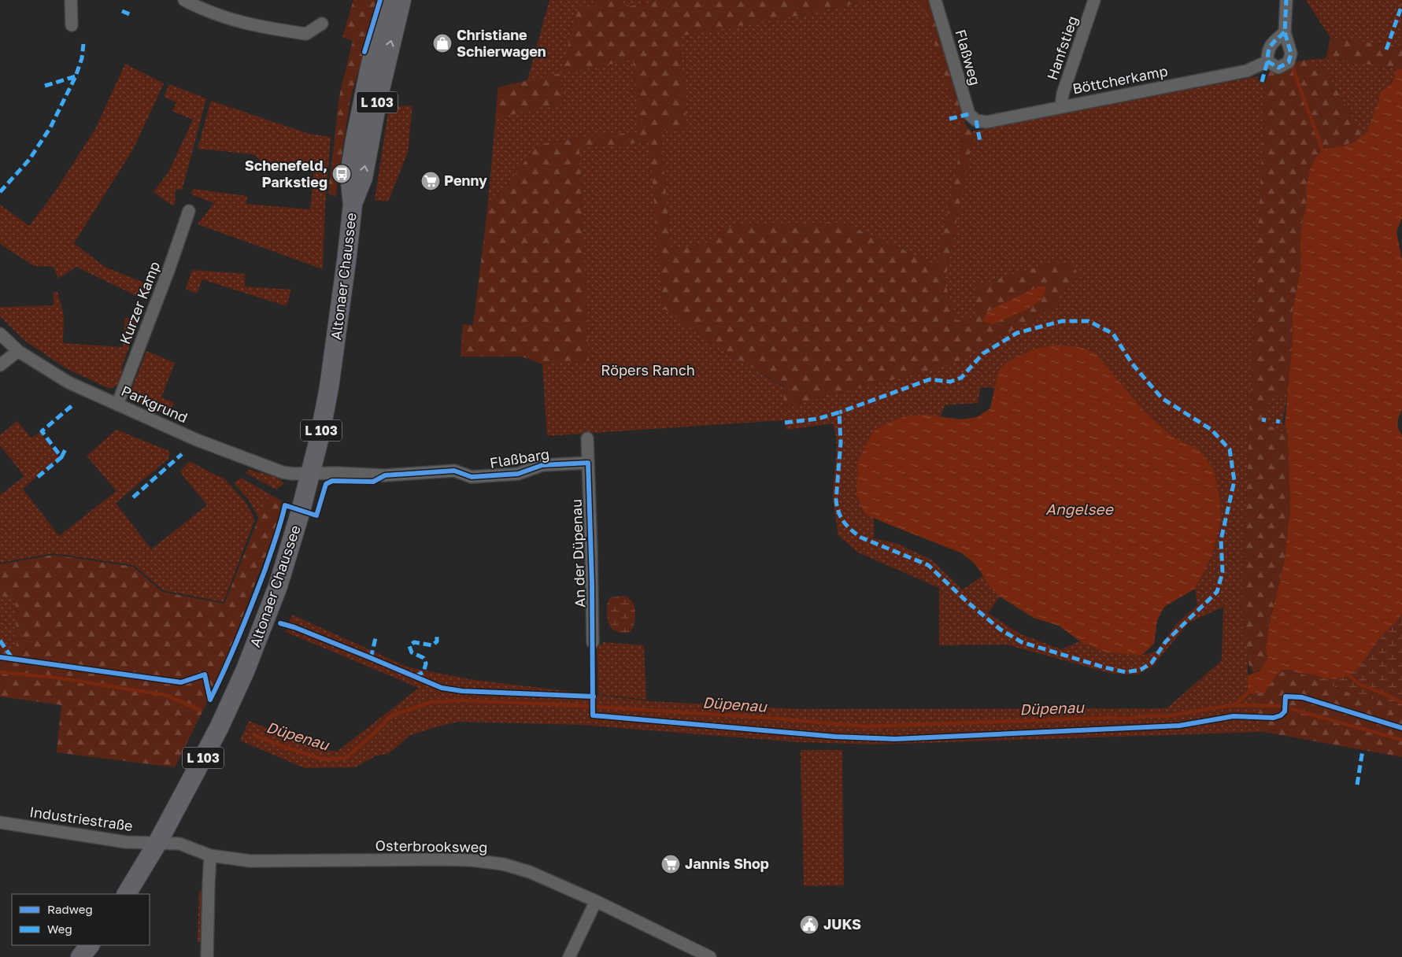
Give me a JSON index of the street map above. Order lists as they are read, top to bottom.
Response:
{
  "streets": {
    "main road": ["L 103", "Altonaer Chaussee"],
    "street": [
      "Hanfstieg",
      "Flaßweg",
      "Böttcherkamp",
      "Kurzer Kamp",
      "Parkgrund",
      "Flaßbarg",
      "An der Düpenau",
      "Industriestraße",
      "Osterbrooksweg"
    ]
  },
  "crossings": [
    ["Hanfstieg", "Böttcherkamp"],
    ["Flaßweg", "Böttcherkamp"],
    ["Altonaer Chaussee", "Parkgrund"],
    ["Altonaer Chaussee", "Flaßbarg"],
    ["Altonaer Chaussee", "Industriestraße"],
    ["Altonaer Chaussee", "Osterbrooksweg"],
    ["Kurzer Kamp", "Parkgrund"],
    ["Parkgrund", "Flaßbarg"],
    ["Flaßbarg", "An der Düpenau"],
    ["Industriestraße", "Osterbrooksweg"]
  ],
  "water": ["Angelsee", "Düpenau"],
  "parks": ["Röpers Ranch"],
  "places": {
    "shop": ["Christiane Schierwagen"],
    "bus stop": ["Schenefeld, Parkstieg"],
    "supermarket": ["Penny", "Jannis Shop"],
    "public building": ["JUKS"]
  },
  "legend": ["Radweg", "Weg"]
}
